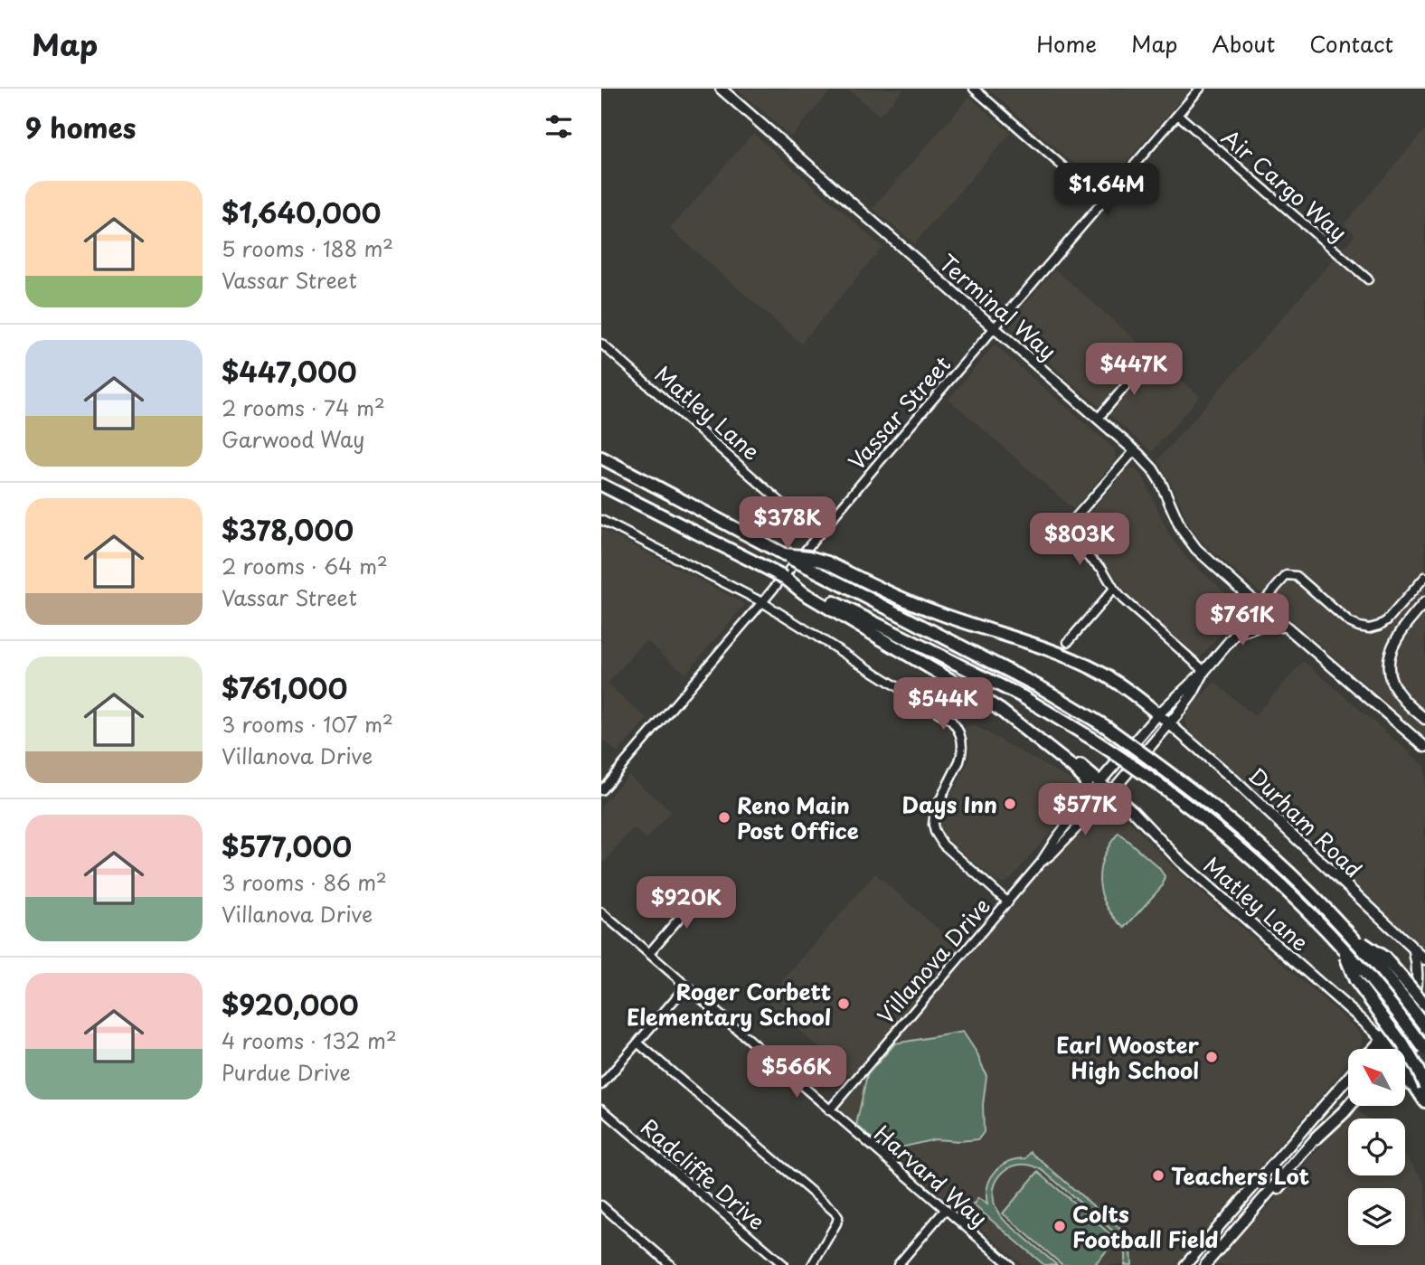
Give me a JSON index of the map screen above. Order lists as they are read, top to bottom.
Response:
{
  "streets": {
    "main road": [
      "Terminal Way",
      "Matley Lane",
      "Durham Road",
      "Villanova Drive"
    ],
    "street": [
      "Air Cargo Way",
      "Vassar Street",
      "Radcliffe Drive",
      "Harvard Way"
    ]
  },
  "crossings": [
    ["Air Cargo Way", "Vassar Street"],
    ["Terminal Way", "Vassar Street"],
    ["Terminal Way", "Villanova Drive"],
    ["Matley Lane", "Vassar Street"],
    ["Matley Lane", "Villanova Drive"],
    ["Durham Road", "Villanova Drive"],
    ["Villanova Drive", "Harvard Way"]
  ],
  "places": [
    "Days Inn",
    "Reno Main Post Office",
    "Roger Corbett Elementary School",
    "Earl Wooster High School",
    "Teachers Lot",
    "Colts Football Field"
  ],
  "north": "top left",
  "page": {
    "header": "Map",
    "nav": [
      "Home",
      "Map",
      "About",
      "Contact"
    ],
    "heading": "9 homes",
    "price": [
      "$1.64M",
      "$447K",
      "$378K",
      "$803K",
      "$761K",
      "$544K",
      "$577K",
      "$920K",
      "$566K"
    ],
    "list": [
      {
        "name": "$1,640,000",
        "note": "5 rooms · 188 m² · Vassar Street"
      },
      {
        "name": "$447,000",
        "note": "2 rooms · 74 m² · Garwood Way"
      },
      {
        "name": "$378,000",
        "note": "2 rooms · 64 m² · Vassar Street"
      },
      {
        "name": "$761,000",
        "note": "3 rooms · 107 m² · Villanova Drive"
      },
      {
        "name": "$577,000",
        "note": "3 rooms · 86 m² · Villanova Drive"
      },
      {
        "name": "$920,000",
        "note": "4 rooms · 132 m² · Purdue Drive"
      }
    ]
  }
}
